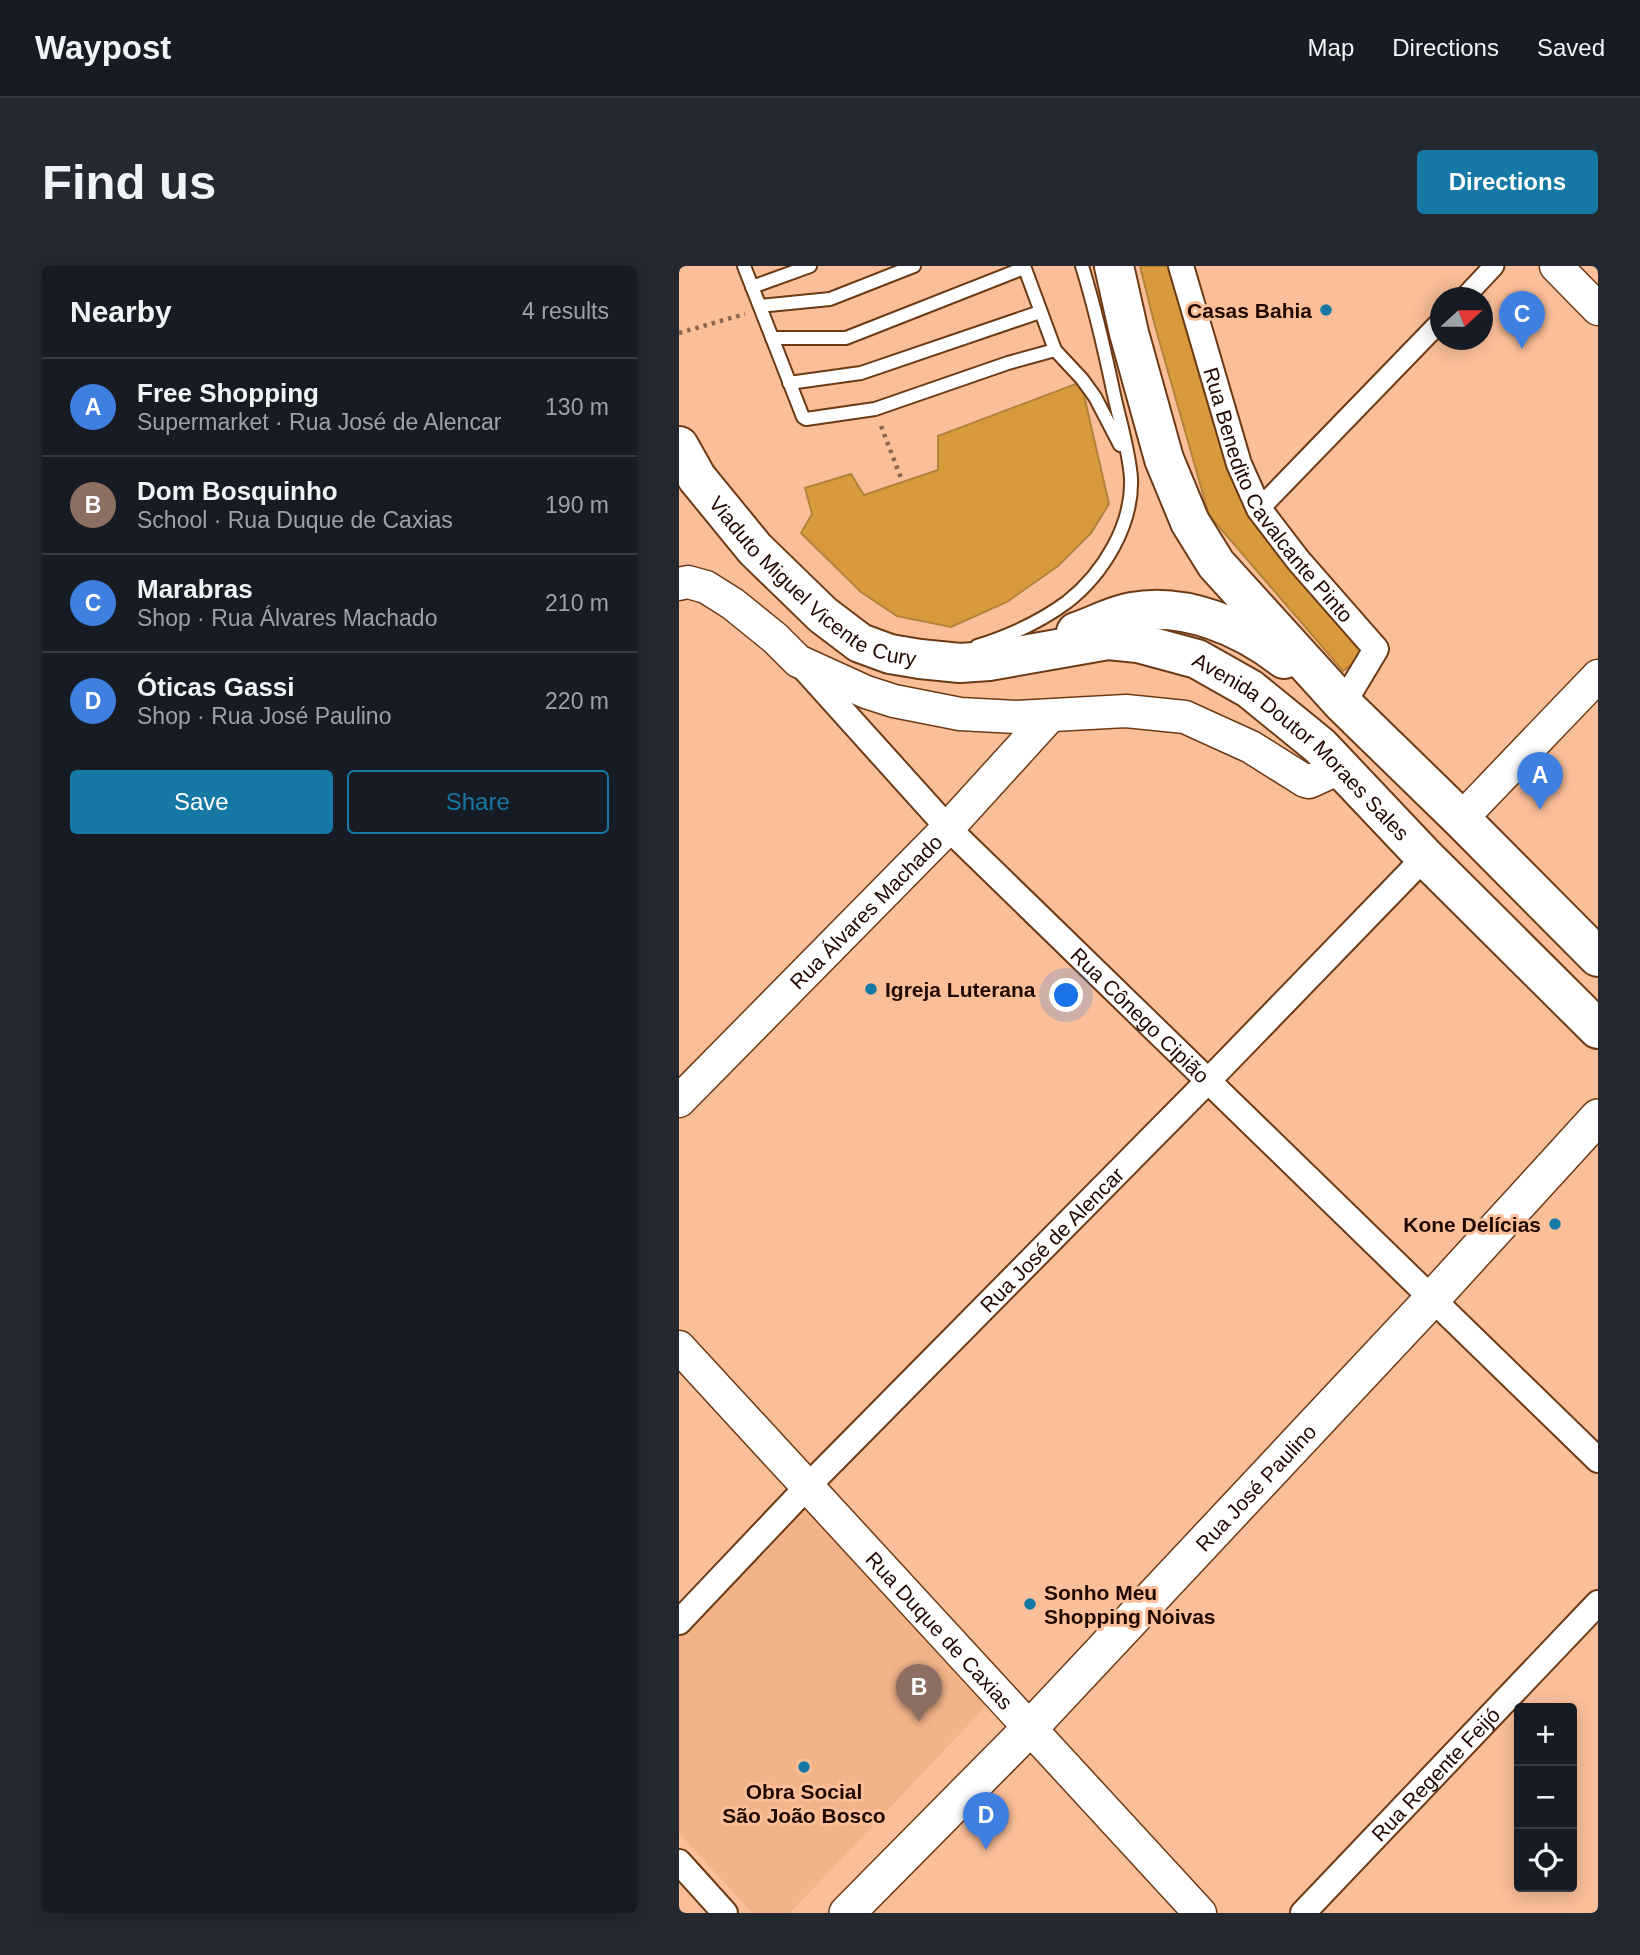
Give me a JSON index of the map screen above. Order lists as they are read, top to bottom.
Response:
{
  "streets": {
    "main road": ["Viaduto Miguel Vicente Cury", "Avenida Doutor Moraes Sales", "Rua José Paulino"],
    "street": [
      "Rua Benedito Cavalcante Pinto",
      "Rua Álvares Machado",
      "Rua Cônego Cipião",
      "Rua José de Alencar",
      "Rua Duque de Caxias",
      "Rua Regente Feijó"
    ]
  },
  "crossings": [
    ["Viaduto Miguel Vicente Cury", "Avenida Doutor Moraes Sales"],
    ["Avenida Doutor Moraes Sales", "Rua José de Alencar"],
    ["Rua Álvares Machado", "Rua Cônego Cipião"],
    ["Rua Cônego Cipião", "Rua José de Alencar"],
    ["Rua Cônego Cipião", "Rua José Paulino"],
    ["Rua José de Alencar", "Rua Duque de Caxias"],
    ["Rua José Paulino", "Rua Duque de Caxias"]
  ],
  "places": [
    "Casas Bahia",
    "Igreja Luterana",
    "Kone Delícias",
    "Sonho Meu Shopping Noivas",
    "Obra Social São João Bosco"
  ],
  "north": "right",
  "page": {
    "header": "Waypost",
    "nav": ["Map", "Directions", "Saved"],
    "buttons": [
      "Directions",
      ["Save", "Share"]
    ],
    "title": "Find us",
    "heading": ["Nearby", "4 results"],
    "pins": [
      "C",
      "A",
      "B",
      "D"
    ],
    "list": [
      {
        "mark": "A",
        "name": "Free Shopping",
        "note": "Supermarket · Rua José de Alencar",
        "value": "130 m"
      },
      {
        "mark": "B",
        "name": "Dom Bosquinho",
        "note": "School · Rua Duque de Caxias",
        "value": "190 m"
      },
      {
        "mark": "C",
        "name": "Marabras",
        "note": "Shop · Rua Álvares Machado",
        "value": "210 m"
      },
      {
        "mark": "D",
        "name": "Óticas Gassi",
        "note": "Shop · Rua José Paulino",
        "value": "220 m"
      }
    ],
    "map_buttons": ["+", "−"]
  }
}
